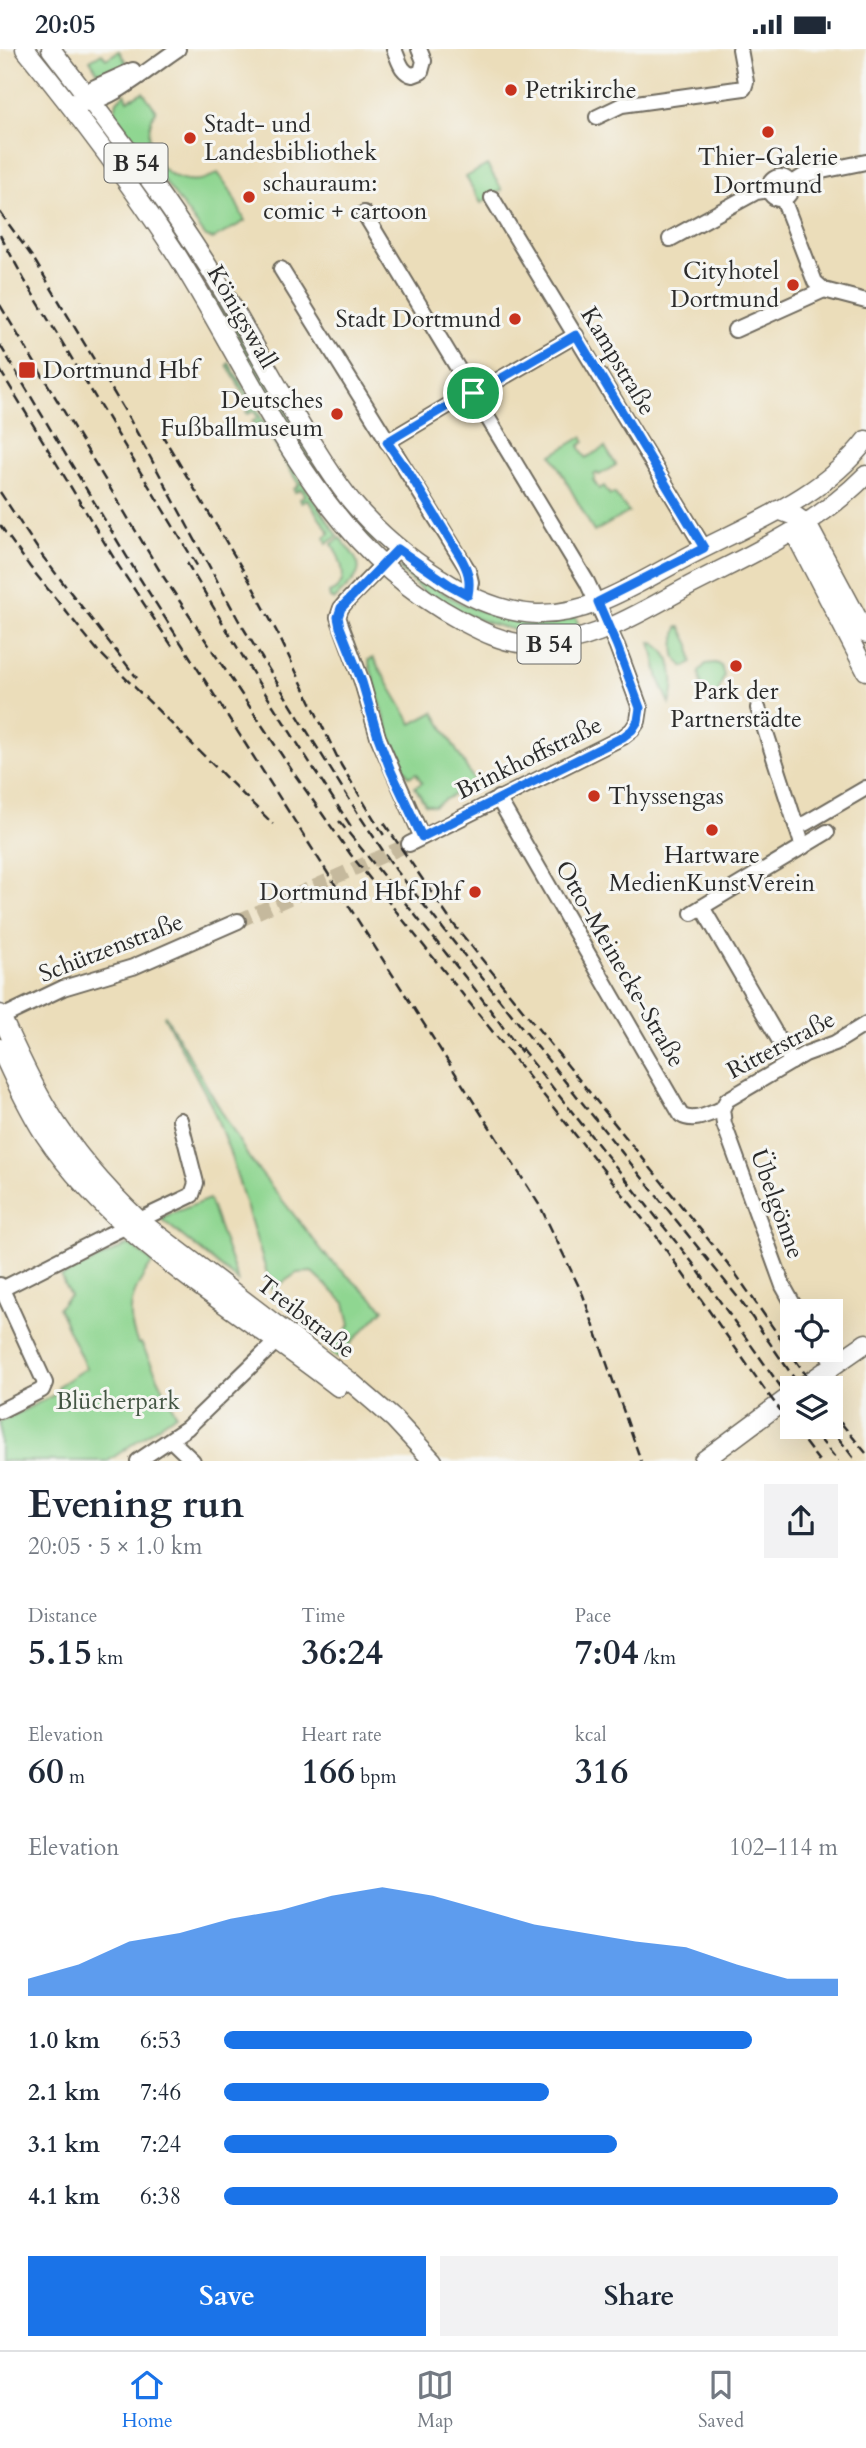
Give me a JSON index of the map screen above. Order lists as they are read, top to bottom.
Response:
{
  "streets": {
    "main road": ["B 54", "Königswall", "Treibstraße"],
    "street": [
      "Kampstraße",
      "Brinkhoffstraße",
      "Schützenstraße",
      "Otto-Meinecke-Straße",
      "Ritterstraße",
      "Übelgönne"
    ]
  },
  "crossings": [
    ["B 54", "Königswall"],
    ["B 54", "Kampstraße"],
    ["Königswall", "Kampstraße"],
    ["Königswall", "Brinkhoffstraße"],
    ["Brinkhoffstraße", "Otto-Meinecke-Straße"],
    ["Otto-Meinecke-Straße", "Ritterstraße"],
    ["Otto-Meinecke-Straße", "Übelgönne"],
    ["Ritterstraße", "Übelgönne"]
  ],
  "parks": ["Blücherpark"],
  "places": {
    "other": [
      "Petrikirche",
      "Thier-Galerie Dortmund",
      "Stadt- und Landesbibliothek",
      "schauraum: comic + cartoon",
      "Cityhotel Dortmund",
      "Stadt Dortmund",
      "Deutsches Fußballmuseum",
      "Park der Partnerstädte",
      "Thyssengas",
      "Hartware MedienKunstVerein",
      "Dortmund Hbf Dhf"
    ],
    "transit": ["Dortmund Hbf"]
  },
  "page": {
    "status": "20:05",
    "heading": ["Evening run", "20:05 · 5 × 1.0 km"],
    "stats": [
      ["Distance", "5.15 km"],
      ["Time", "36:24"],
      ["Pace", "7:04 /km"],
      ["Elevation", "60 m"],
      ["Heart rate", "166 bpm"],
      ["kcal", "316"]
    ],
    "chart": ["Elevation", "102–114 m"],
    "list": [
      {
        "name": "1.0 km",
        "note": "6:53"
      },
      {
        "name": "2.1 km",
        "note": "7:46"
      },
      {
        "name": "3.1 km",
        "note": "7:24"
      },
      {
        "name": "4.1 km",
        "note": "6:38"
      }
    ],
    "buttons": ["Save", "Share"],
    "tabs": ["Home", "Map", "Saved"]
  }
}
